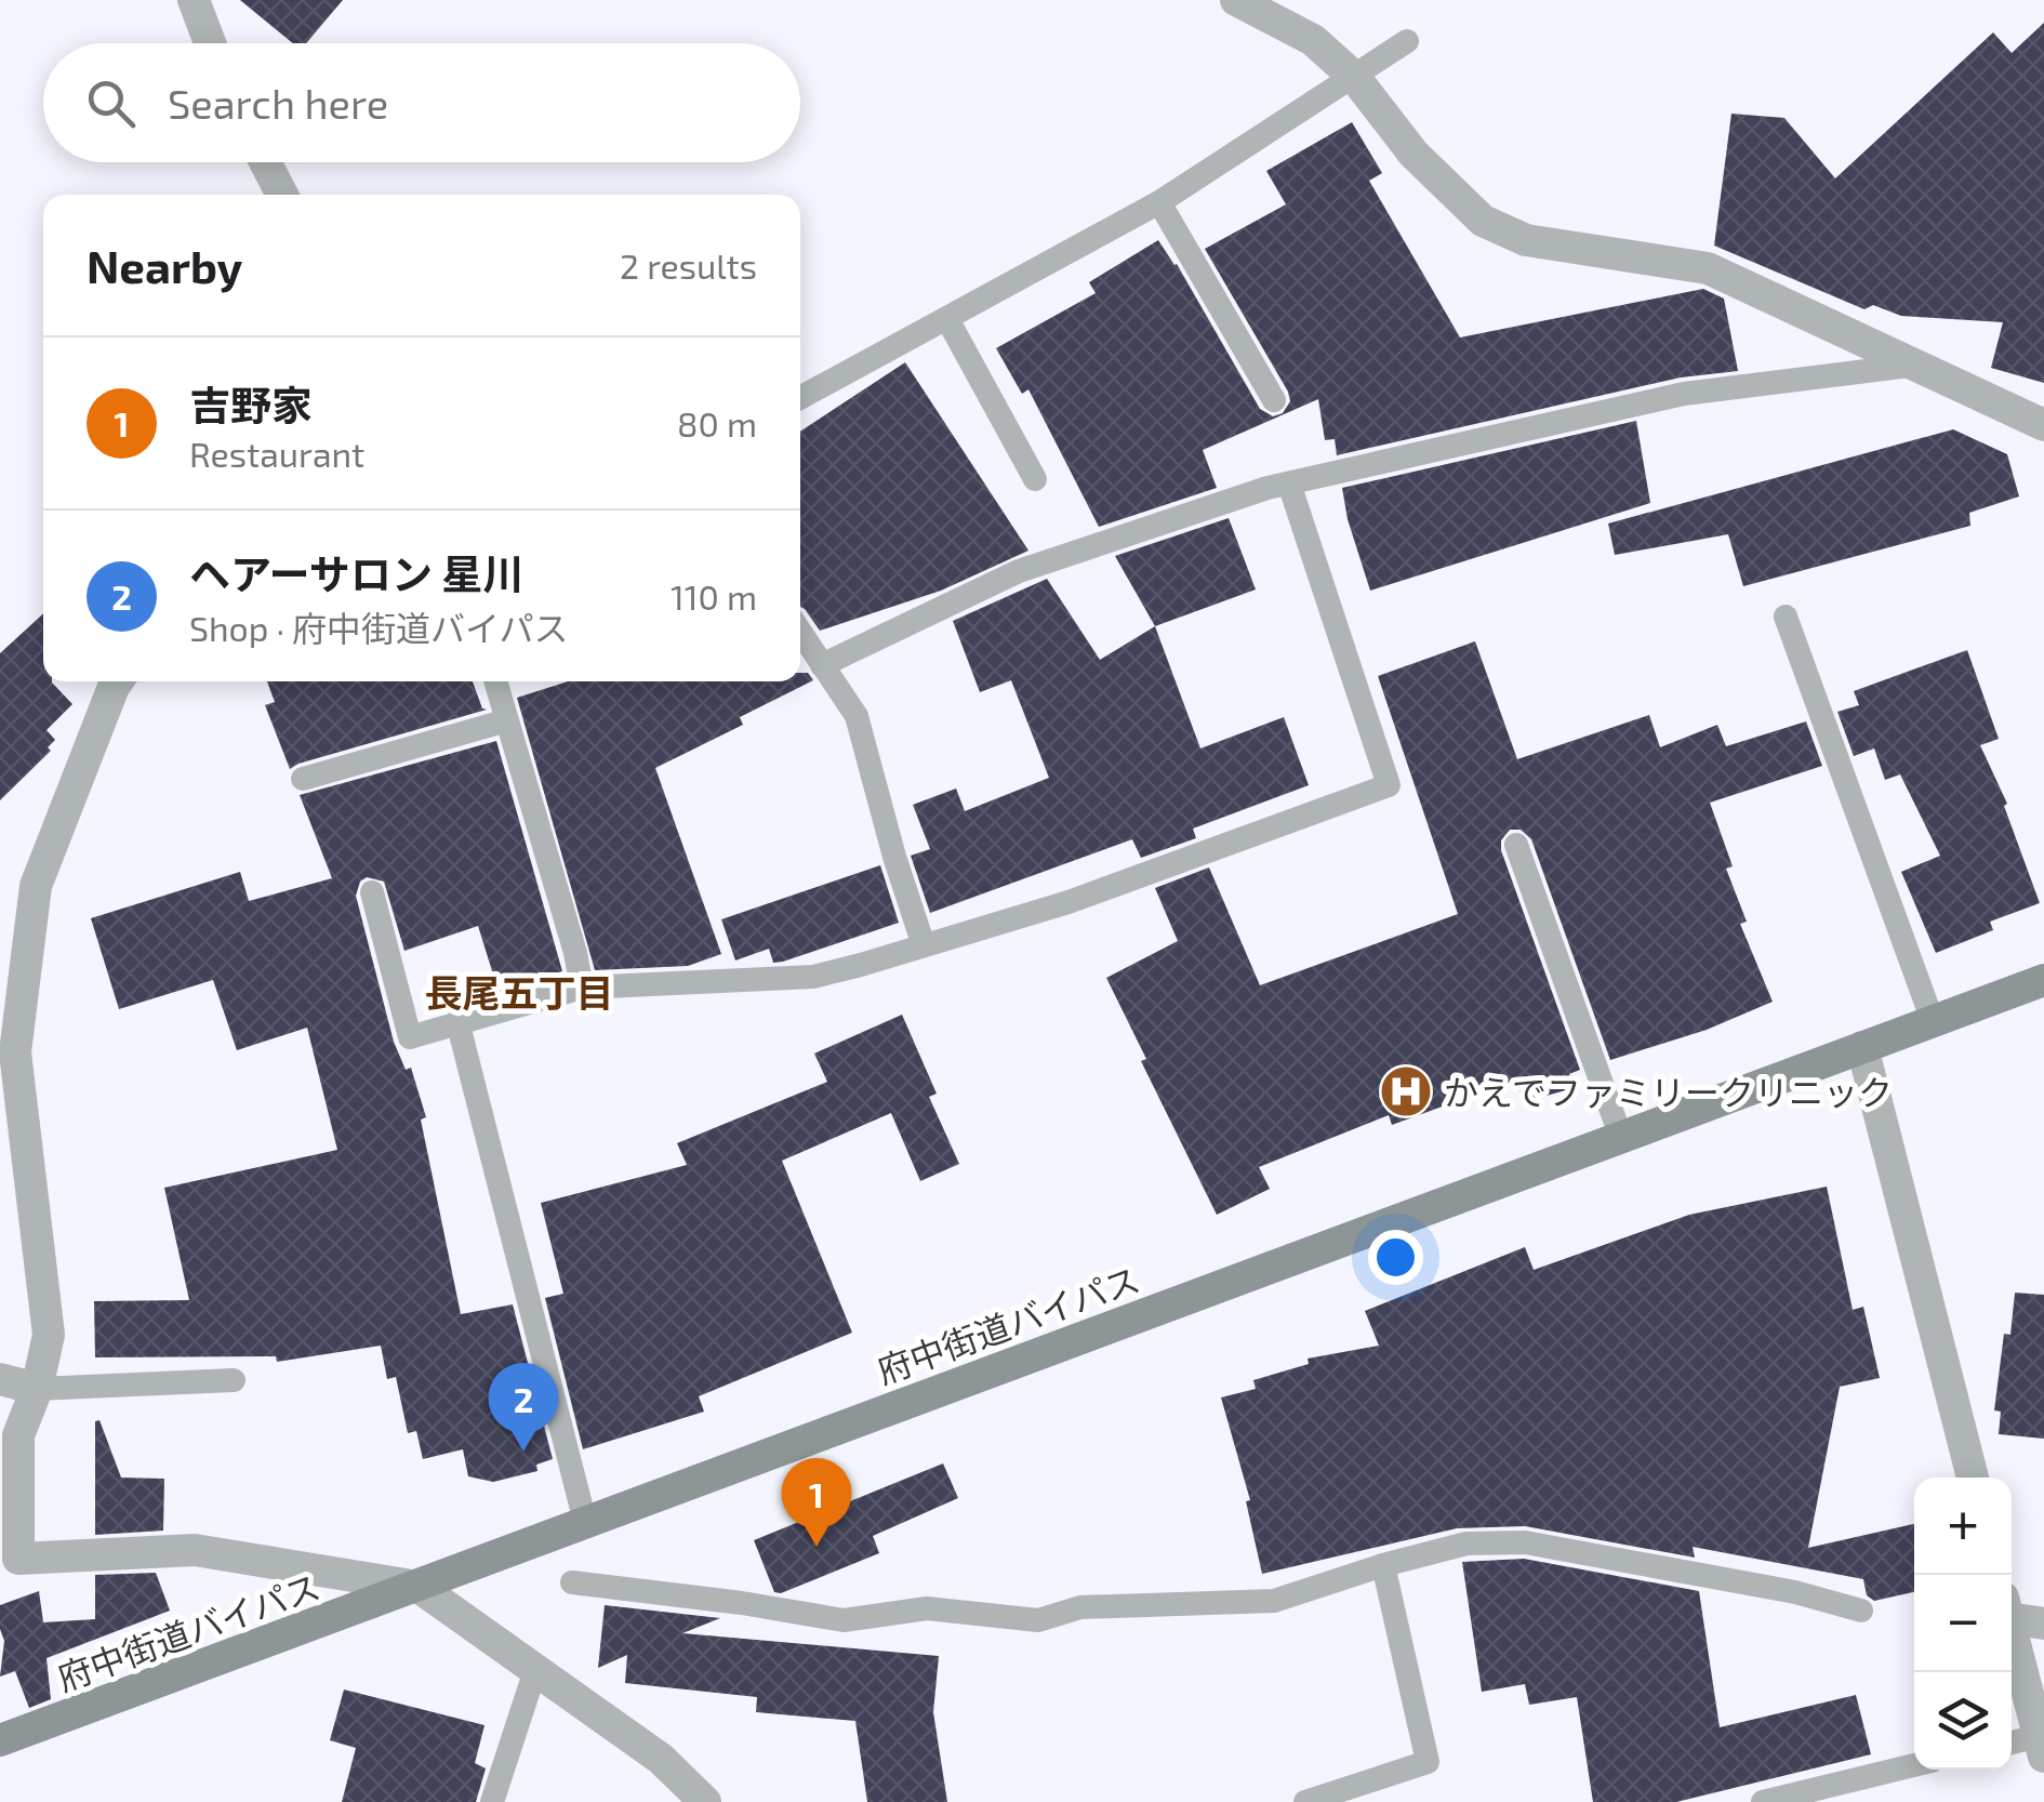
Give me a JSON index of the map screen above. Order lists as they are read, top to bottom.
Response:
{
  "streets": {
    "street": ["府中街道バイパス"]
  },
  "districts": ["長尾五丁目"],
  "places": {
    "hospital": ["かえでファミリークリニック"]
  },
  "page": {
    "search": "Search here",
    "heading": ["Nearby", "2 results"],
    "list": [
      {
        "mark": "1",
        "name": "吉野家",
        "note": "Restaurant",
        "value": "80 m"
      },
      {
        "mark": "2",
        "name": "ヘアーサロン 星川",
        "note": "Shop · 府中街道バイパス",
        "value": "110 m"
      }
    ],
    "pins": ["2", "1"],
    "map_buttons": ["+", "−"]
  }
}
